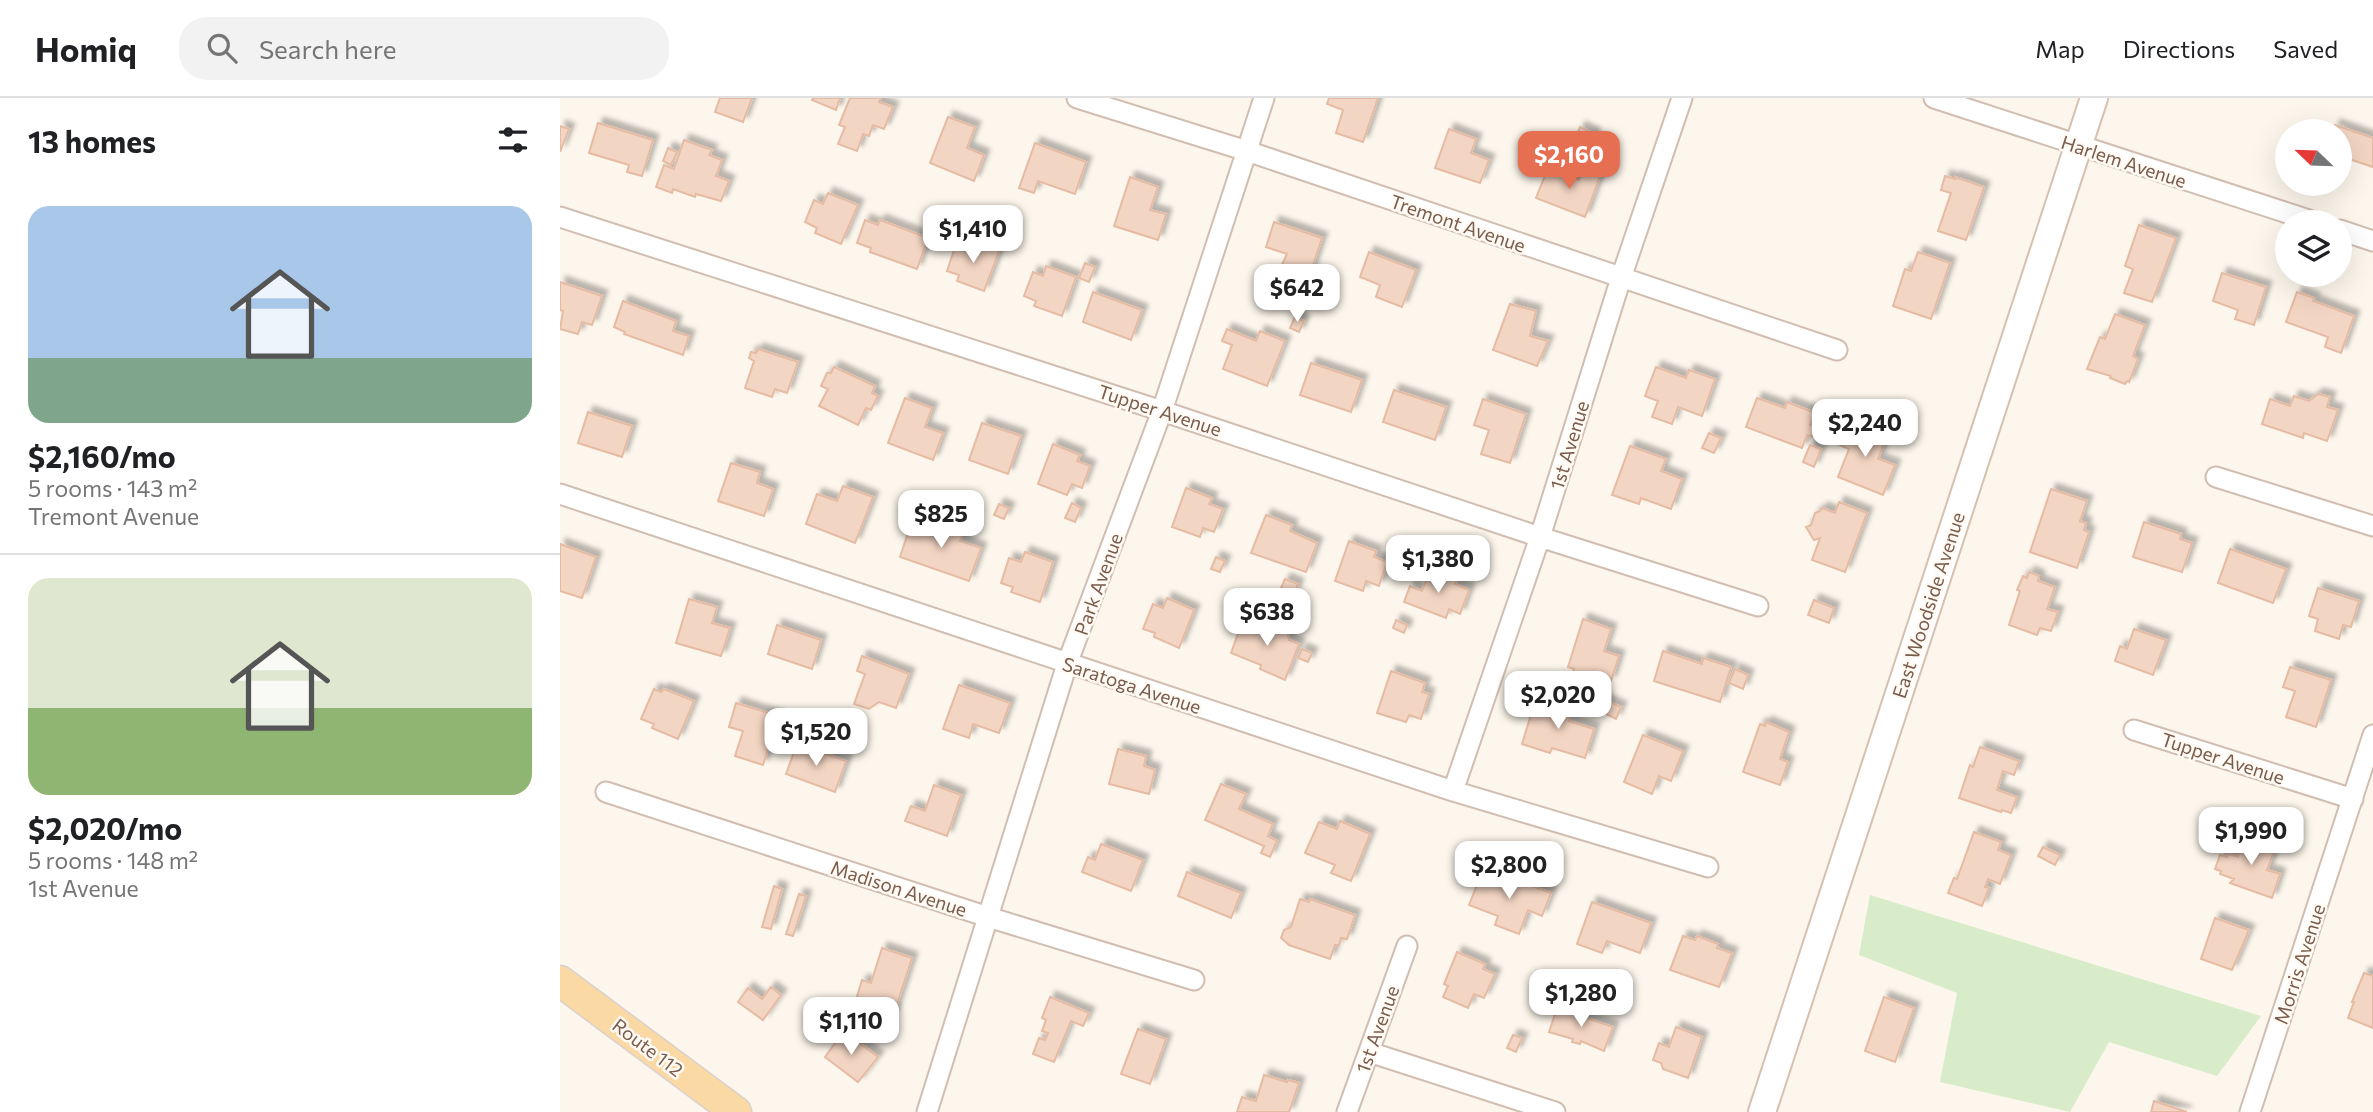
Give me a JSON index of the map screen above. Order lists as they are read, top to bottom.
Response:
{
  "streets": {
    "main road": ["East Woodside Avenue", "Route 112"],
    "street": [
      "Harlem Avenue",
      "Tremont Avenue",
      "Tupper Avenue",
      "1st Avenue",
      "Park Avenue",
      "Saratoga Avenue",
      "Madison Avenue",
      "Morris Avenue"
    ]
  },
  "crossings": [
    ["Harlem Avenue", "East Woodside Avenue"],
    ["Tremont Avenue", "1st Avenue"],
    ["Tremont Avenue", "Park Avenue"],
    ["Tupper Avenue", "1st Avenue"],
    ["Tupper Avenue", "Park Avenue"],
    ["Tupper Avenue", "Morris Avenue"],
    ["1st Avenue", "Saratoga Avenue"],
    ["Park Avenue", "Saratoga Avenue"],
    ["Park Avenue", "Madison Avenue"]
  ],
  "north": "top left",
  "page": {
    "header": "Homiq",
    "search": "Search here",
    "nav": ["Map", "Directions", "Saved"],
    "heading": "13 homes",
    "price": [
      "$2,160",
      "$1,410",
      "$642",
      "$2,240",
      "$825",
      "$1,380",
      "$638",
      "$2,020",
      "$1,520",
      "$1,990",
      "$2,800",
      "$1,280",
      "$1,110"
    ],
    "list": [
      {
        "name": "$2,160/mo",
        "note": "5 rooms · 143 m² · Tremont Avenue"
      },
      {
        "name": "$2,020/mo",
        "note": "5 rooms · 148 m² · 1st Avenue"
      }
    ]
  }
}
